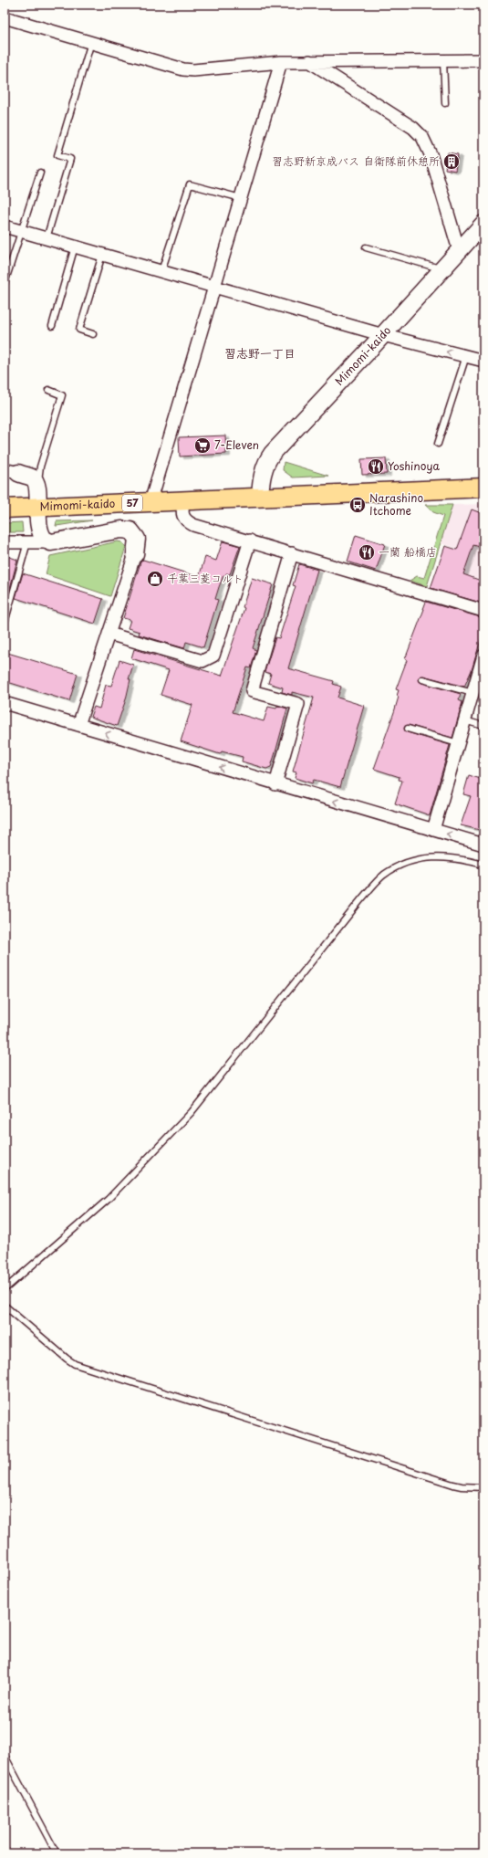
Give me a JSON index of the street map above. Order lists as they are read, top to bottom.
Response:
{
  "streets": {
    "main road": ["Mimomi-kaido", "57"]
  },
  "districts": ["習志野一丁目"],
  "places": {
    "building": ["習志野新京成バス 自衛隊前休憩所"],
    "supermarket": ["7-Eleven"],
    "restaurant": ["Yoshinoya", "一蘭 船橋店"],
    "bus stop": ["Narashino Itchome"],
    "shop": ["千葉三菱コルト"]
  }
}
